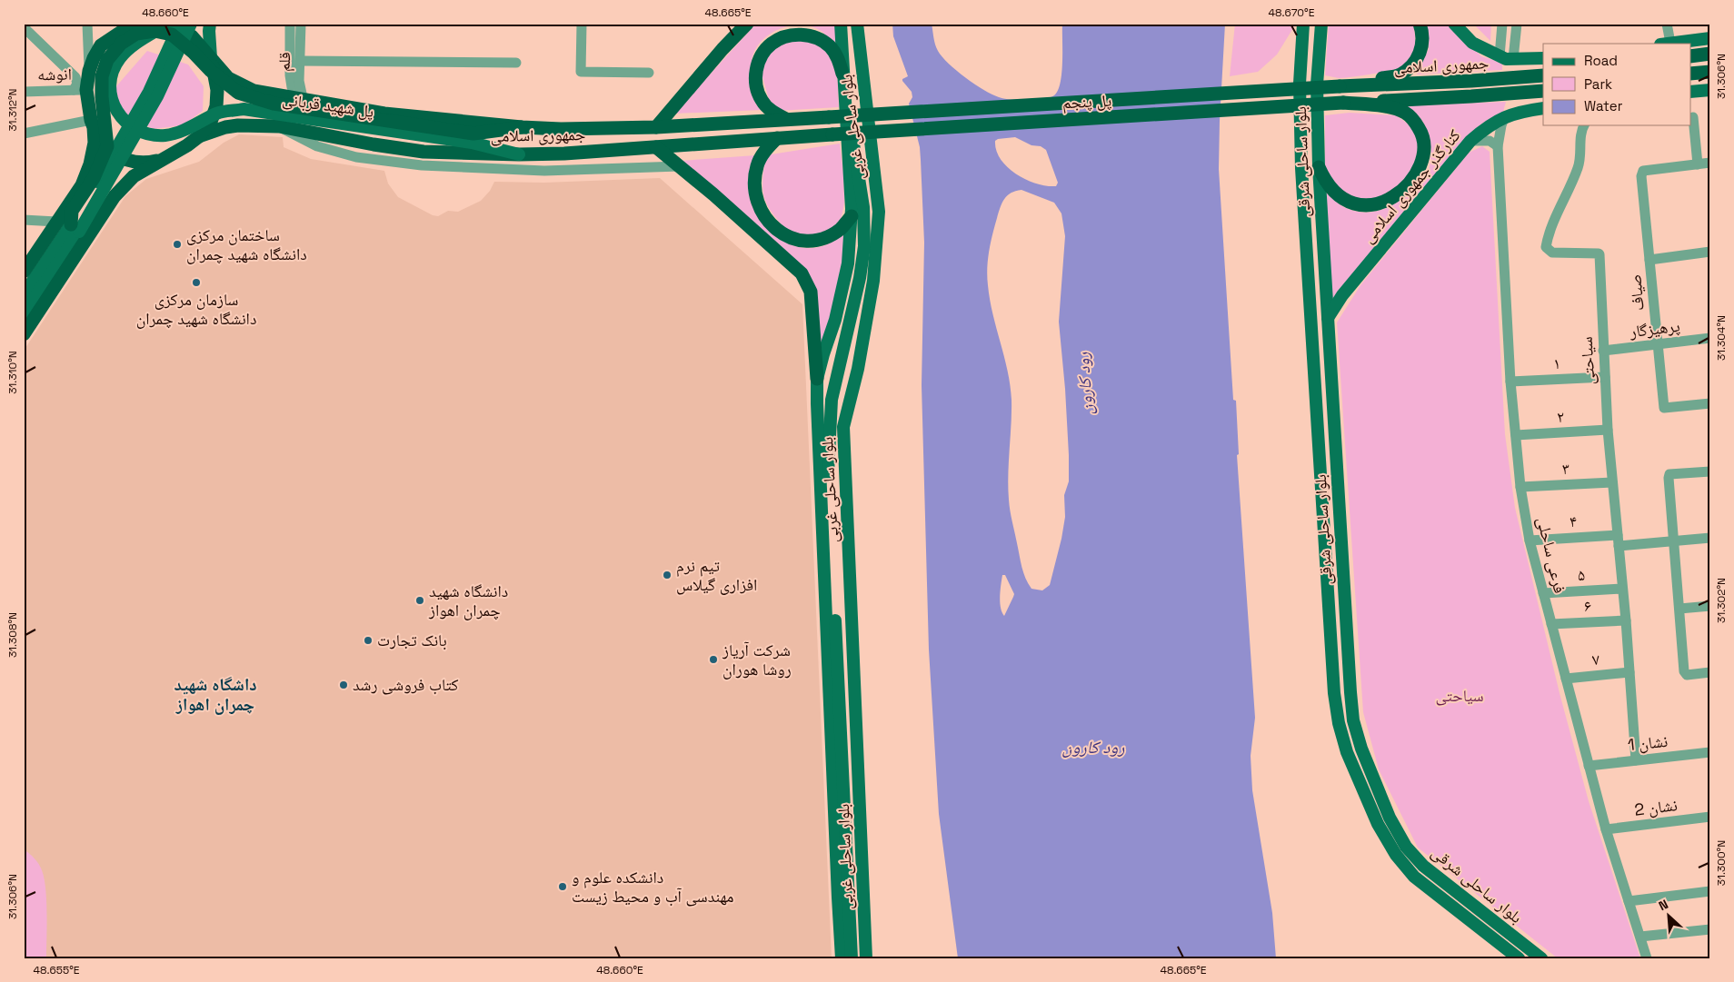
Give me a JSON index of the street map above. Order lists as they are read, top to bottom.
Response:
{
  "streets": {
    "highway": ["جمهوری اسلامی", "پل پنجم", "پل شهید قربانی"],
    "main road": ["بلوار ساحلی غربی", "بلوار ساحلی شرقی", "کنارگذر جمهوری اسلامی"],
    "street": [
      "قلم",
      "انوشه",
      "صیاف",
      "پرهیزگار",
      "سیاحتی",
      "۱",
      "۲",
      "۳",
      "۴",
      "فرعی ساحلی",
      "۵",
      "۶",
      "۷",
      "نشان 1",
      "نشان 2"
    ]
  },
  "crossings": [
    ["قلم", "جمهوری اسلامی"],
    ["جمهوری اسلامی", "انوشه"],
    ["جمهوری اسلامی", "پل پنجم"],
    ["جمهوری اسلامی", "پل شهید قربانی"],
    ["بلوار ساحلی شرقی", "کنارگذر جمهوری اسلامی"],
    ["کنارگذر جمهوری اسلامی", "فرعی ساحلی"],
    ["صیاف", "پرهیزگار"],
    ["پرهیزگار", "سیاحتی"],
    ["سیاحتی", "۱"],
    ["سیاحتی", "۲"],
    ["سیاحتی", "۳"],
    ["سیاحتی", "۴"],
    ["سیاحتی", "۵"],
    ["سیاحتی", "۶"],
    ["سیاحتی", "۷"],
    ["سیاحتی", "نشان 1"],
    ["۱", "فرعی ساحلی"],
    ["۲", "فرعی ساحلی"],
    ["۳", "فرعی ساحلی"],
    ["۴", "فرعی ساحلی"],
    ["فرعی ساحلی", "۵"],
    ["فرعی ساحلی", "۶"],
    ["فرعی ساحلی", "۷"],
    ["فرعی ساحلی", "نشان 1"],
    ["فرعی ساحلی", "نشان 2"]
  ],
  "districts": ["داشگاه شهید چمران اهواز"],
  "water": ["رود کارون"],
  "parks": ["سیاحتی"],
  "places": [
    "ساختمان مرکزی دانشگاه شهید چمران",
    "سازمان مرکزی دانشگاه شهید چمران",
    "تیم نرم افزاری گیلاس",
    "دانشگاه شهید چمران اهواز",
    "بانک تجارت",
    "شرکت آریاز روشا هوران",
    "کتاب فروشی رشد",
    "دانشکده علوم و مهندسی آب و محیط زیست"
  ],
  "legend": ["Road", "Park", "Water"],
  "north": "top left",
  "coordinates": [
    "48.660°E",
    "48.665°E",
    "48.670°E",
    "31.306°N",
    "31.312°N",
    "31.304°N",
    "31.310°N",
    "31.302°N",
    "31.308°N",
    "31.300°N",
    "48.655°E"
  ]
}
